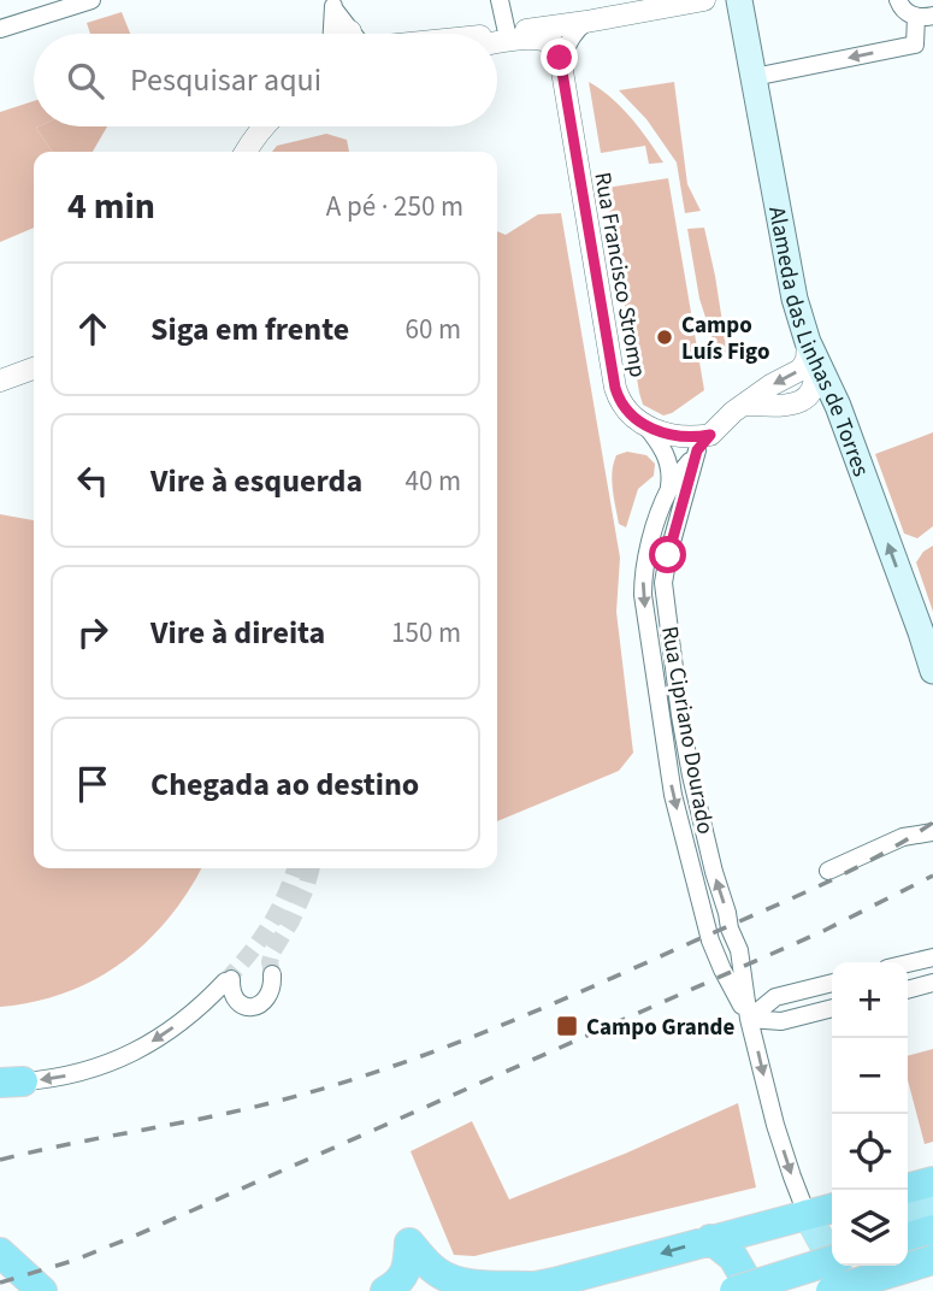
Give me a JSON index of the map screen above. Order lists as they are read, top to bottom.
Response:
{
  "streets": {
    "main road": ["Alameda das Linhas de Torres"],
    "street": ["Rua Francisco Stromp", "Rua Cipriano Dourado"]
  },
  "crossings": [
    ["Rua Francisco Stromp", "Rua Cipriano Dourado"]
  ],
  "one_way": ["Alameda das Linhas de Torres"],
  "places": {
    "other": ["Campo Luís Figo"],
    "transit": ["Campo Grande"]
  },
  "page": {
    "search": "Pesquisar aqui",
    "heading": ["4 min", "A pé · 250 m"],
    "list": [
      ["Siga em frente", "60 m"],
      ["Vire à esquerda", "40 m"],
      ["Vire à direita", "150 m"],
      "Chegada ao destino"
    ],
    "map_buttons": ["+", "−"]
  }
}
